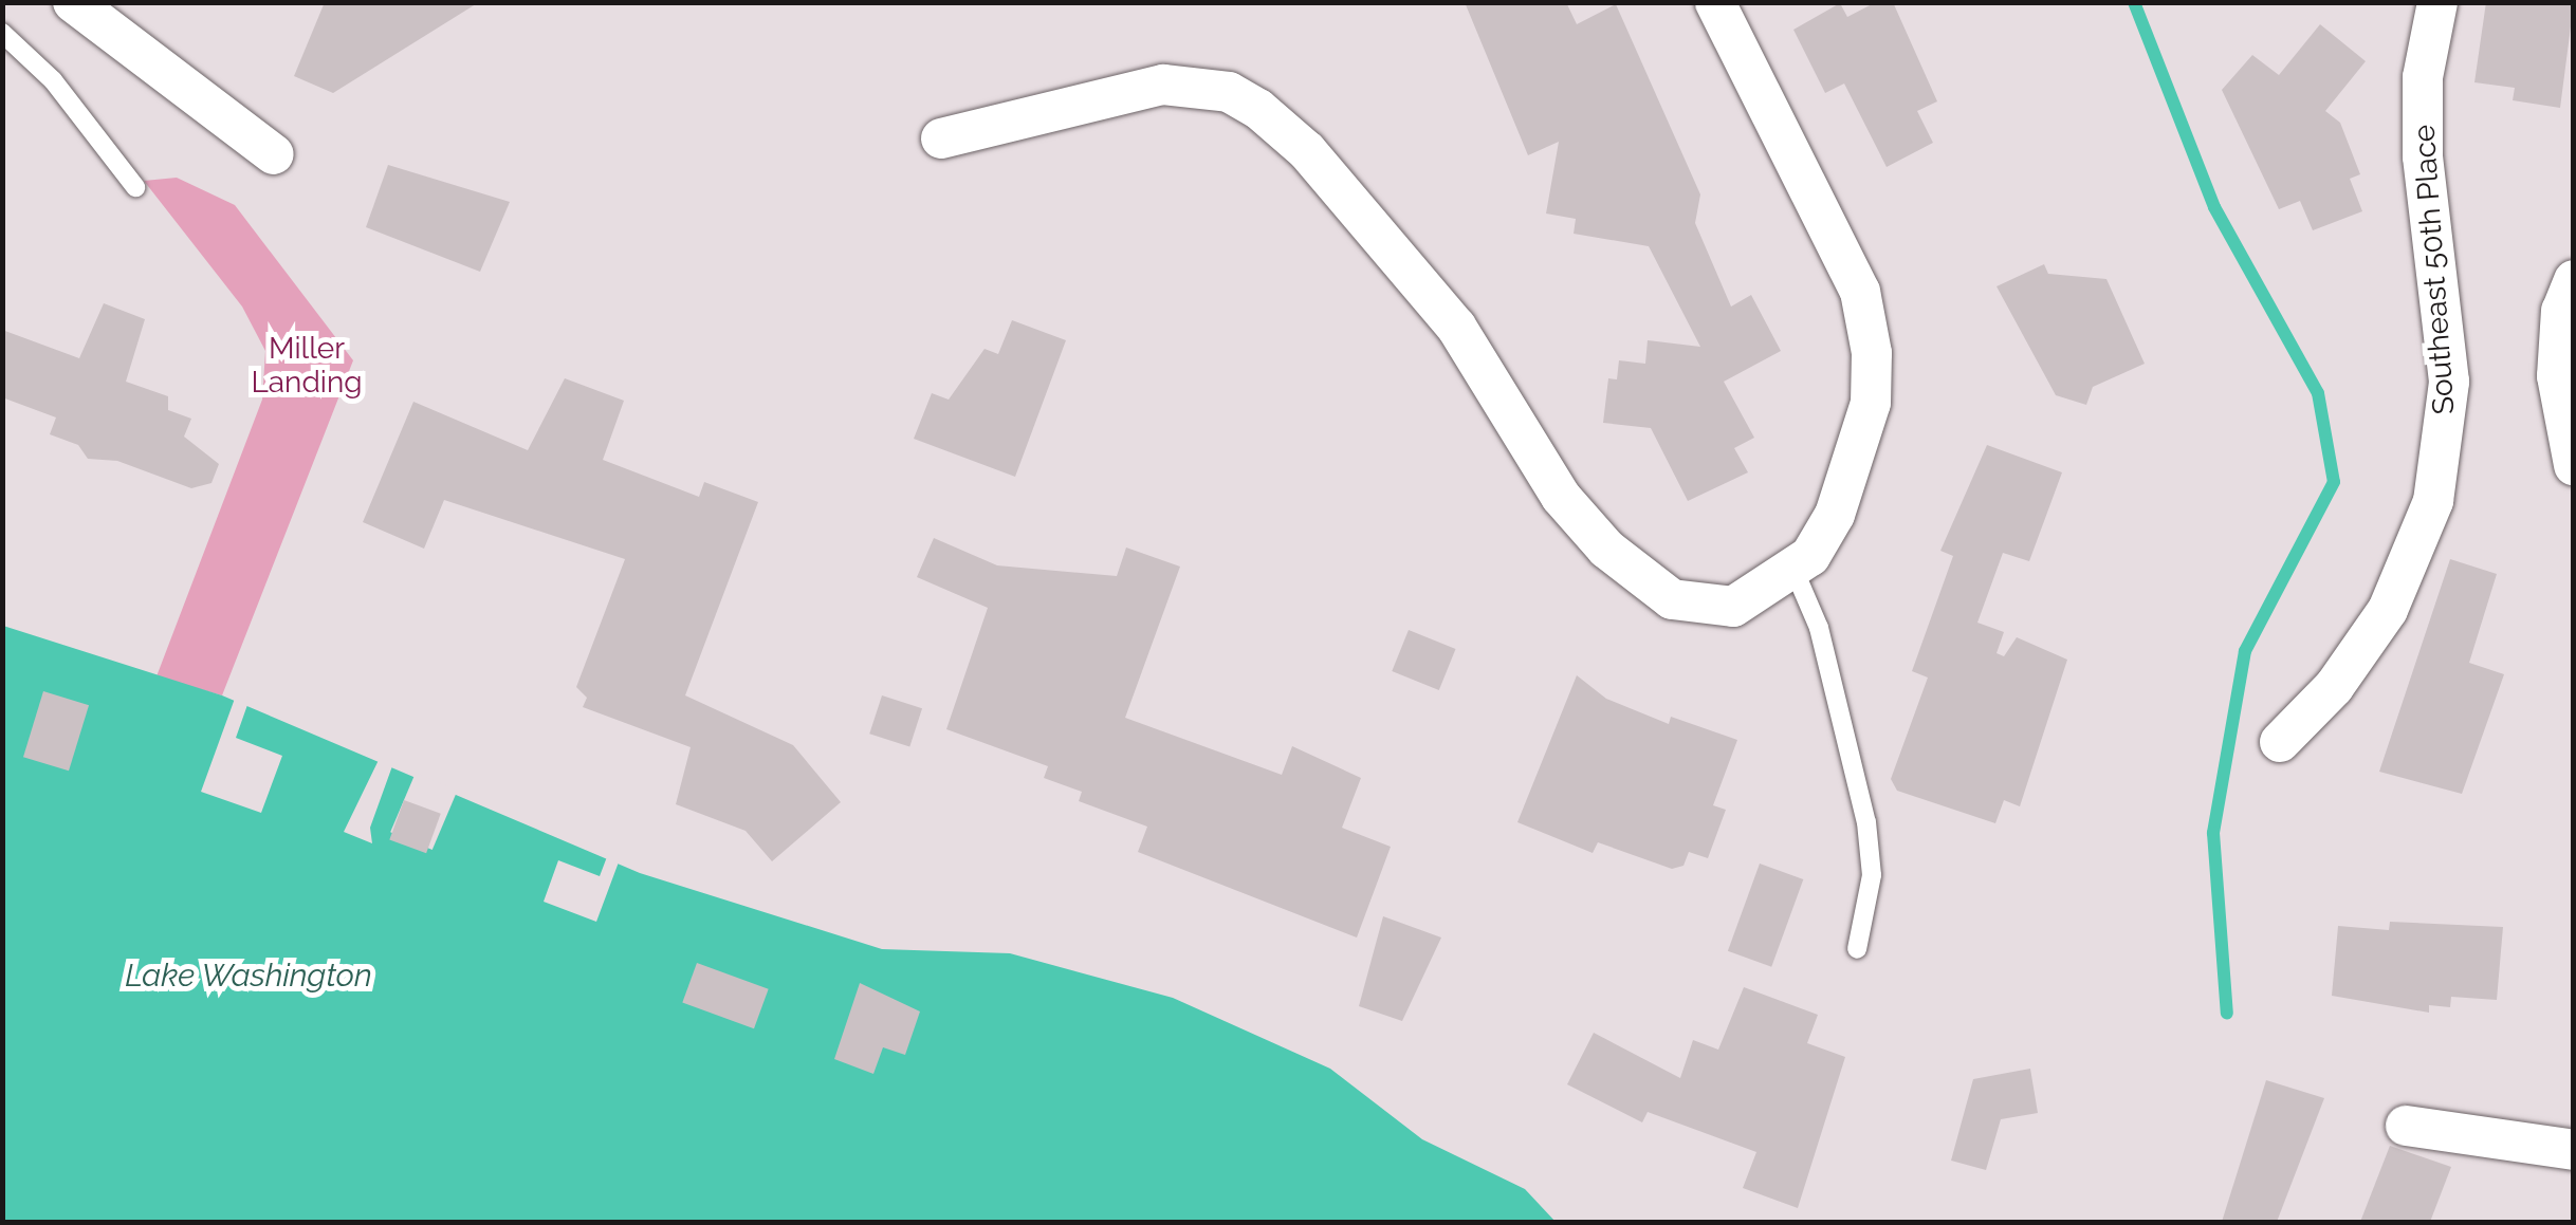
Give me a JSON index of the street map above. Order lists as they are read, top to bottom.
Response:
{
  "streets": {
    "street": ["Southeast 50th Place"]
  },
  "water": ["Lake Washington"],
  "parks": ["Miller Landing"]
}
